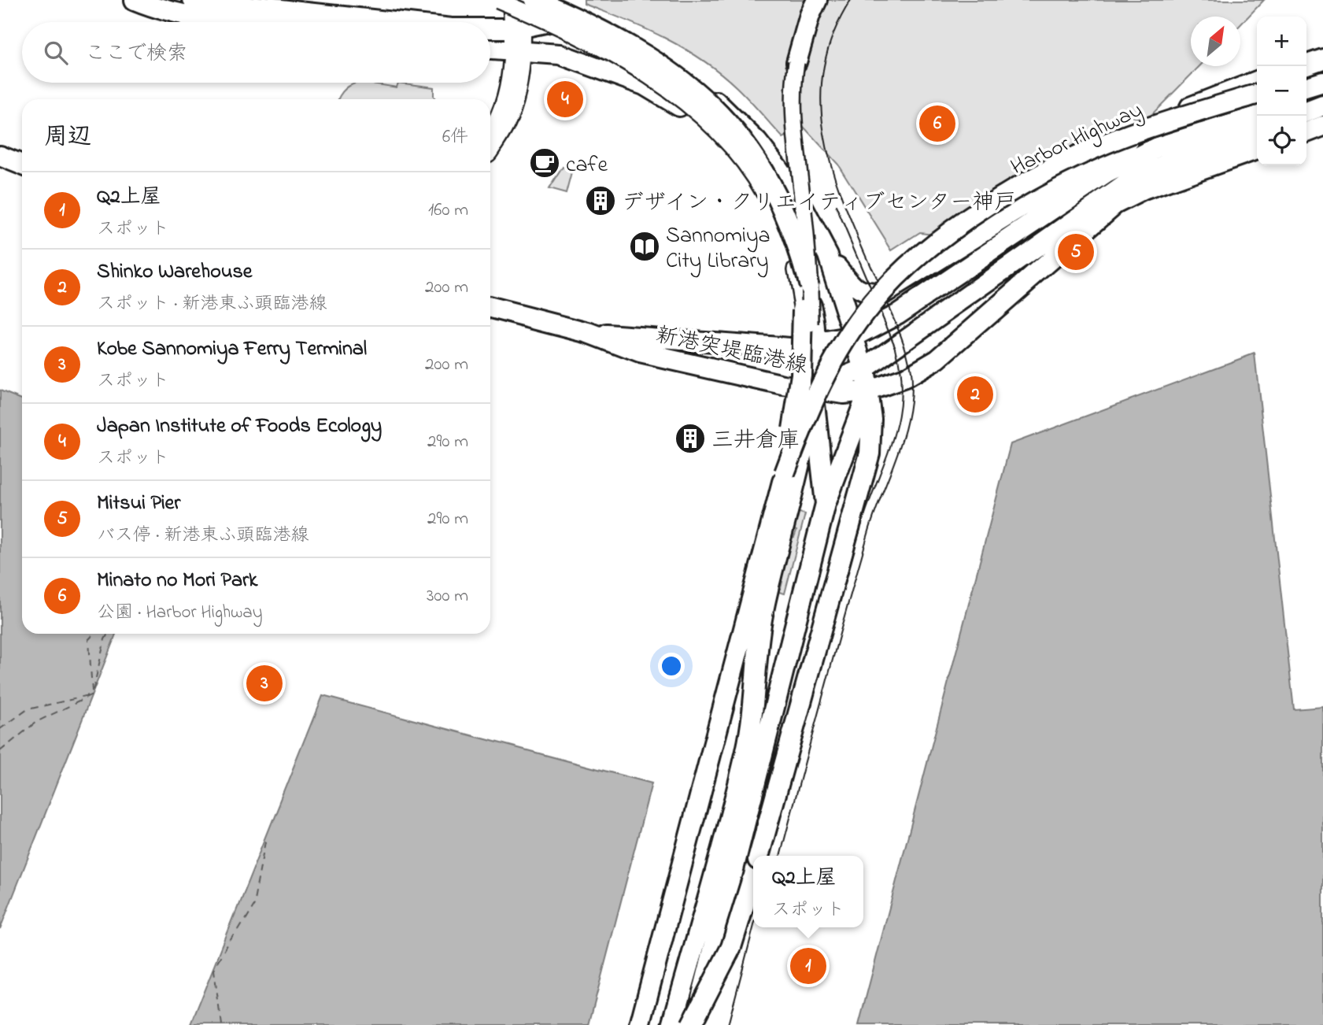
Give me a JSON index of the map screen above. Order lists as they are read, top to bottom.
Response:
{
  "streets": {
    "street": ["Harbor Highway", "新港突堤臨港線"]
  },
  "places": {
    "cafe": ["cafe"],
    "building": ["デザイン・クリエイティブセンター神戸", "三井倉庫"],
    "library": ["Sannomiya City Library"]
  },
  "north": "top right",
  "page": {
    "map_buttons": ["+", "−"],
    "search": "ここで検索",
    "pins": [
      "4",
      "6",
      "5",
      "2",
      "3",
      "1"
    ],
    "heading": ["周辺", "6件"],
    "list": [
      {
        "mark": "1",
        "name": "Q2上屋",
        "note": "スポット",
        "value": "160 m"
      },
      {
        "mark": "2",
        "name": "Shinko Warehouse",
        "note": "スポット · 新港東ふ頭臨港線",
        "value": "200 m"
      },
      {
        "mark": "3",
        "name": "Kobe Sannomiya Ferry Terminal",
        "note": "スポット",
        "value": "200 m"
      },
      {
        "mark": "4",
        "name": "Japan Institute of Foods Ecology",
        "note": "スポット",
        "value": "290 m"
      },
      {
        "mark": "5",
        "name": "Mitsui Pier",
        "note": "バス停 · 新港東ふ頭臨港線",
        "value": "290 m"
      },
      {
        "mark": "6",
        "name": "Minato no Mori Park",
        "note": "公園 · Harbor Highway",
        "value": "300 m"
      }
    ],
    "popup": ["Q2上屋", "スポット"]
  }
}
